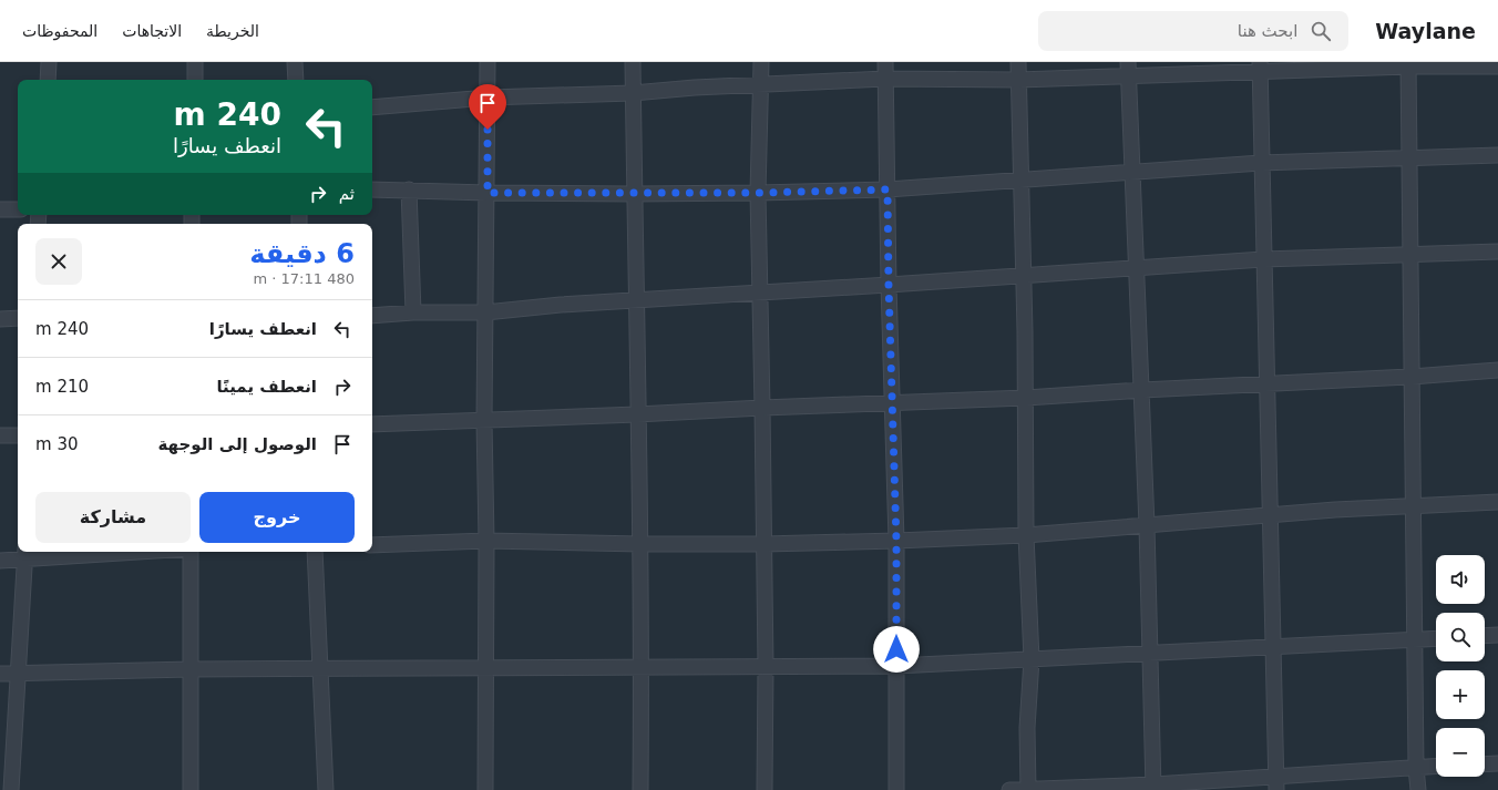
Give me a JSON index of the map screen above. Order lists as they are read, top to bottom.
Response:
{
  "page": {
    "header": "Waylane",
    "search": "ابحث هنا",
    "nav": ["الخريطة", "الاتجاهات", "المحفوظات"],
    "turn": ["240 m", "انعطف يسارًا"],
    "then": "ثم",
    "heading": ["6 دقيقة", "480 m · 17:11"],
    "list": [
      {
        "name": "انعطف يسارًا",
        "value": "240 m"
      },
      {
        "name": "انعطف يمينًا",
        "value": "210 m"
      },
      {
        "name": "الوصول إلى الوجهة",
        "value": "30 m"
      }
    ],
    "buttons": ["خروج", "مشاركة"],
    "map_buttons": ["+", "−"]
  }
}
